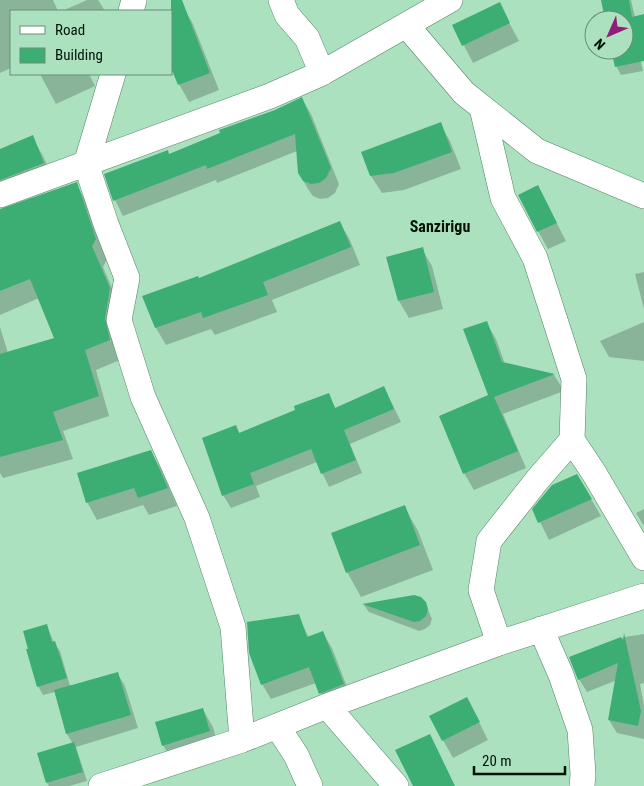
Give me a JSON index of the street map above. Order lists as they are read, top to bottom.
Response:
{
  "districts": ["Sanzirigu"],
  "legend": ["Road", "Building"],
  "scale_bar": "20 m",
  "north": "bottom left"
}
